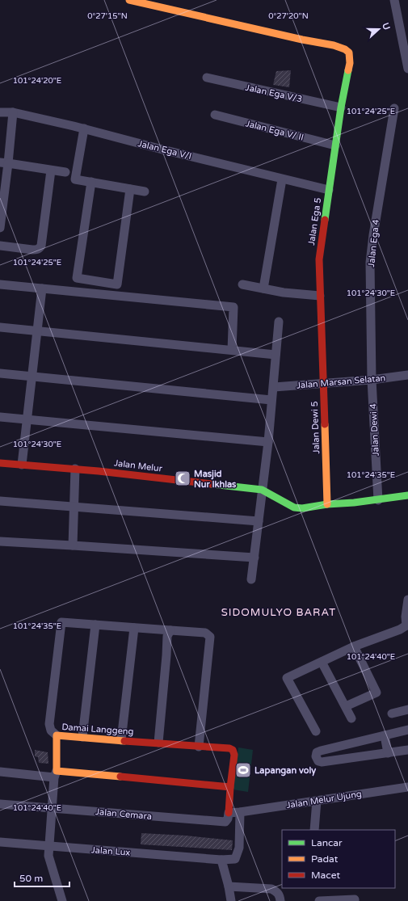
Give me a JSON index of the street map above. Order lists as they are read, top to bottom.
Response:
{
  "streets": {
    "street": [
      "Jalan Ega V/3",
      "Jalan Ega V/ II",
      "Jalan Ega V/I",
      "Jalan Ega 5",
      "Jalan Ega 4",
      "Jalan Marsan Selatan",
      "Jalan Dewi 5",
      "Jalan Dewi 4",
      "Jalan Melur",
      "Damai Langgeng",
      "Jalan Melur Ujung",
      "Jalan Cemara",
      "Jalan Lux"
    ]
  },
  "crossings": [
    ["Jalan Ega V/3", "Jalan Ega 5"],
    ["Jalan Ega V/ II", "Jalan Ega 5"],
    ["Jalan Ega V/I", "Jalan Ega 5"],
    ["Jalan Ega 5", "Jalan Marsan Selatan"],
    ["Jalan Ega 5", "Jalan Dewi 5"],
    ["Jalan Ega 4", "Jalan Marsan Selatan"],
    ["Jalan Ega 4", "Jalan Dewi 4"],
    ["Jalan Marsan Selatan", "Jalan Dewi 5"],
    ["Jalan Marsan Selatan", "Jalan Dewi 4"],
    ["Jalan Dewi 5", "Jalan Melur"],
    ["Jalan Dewi 4", "Jalan Melur"],
    ["Damai Langgeng", "Jalan Cemara"],
    ["Jalan Melur Ujung", "Jalan Lux"]
  ],
  "districts": ["SIDOMULYO BARAT"],
  "places": {
    "mosque": ["Masjid Nur Ikhlas"],
    "sports": ["Lapangan voly"]
  },
  "legend": ["Lancar", "Padat", "Macet"],
  "scale_bar": "50 m",
  "north": "right",
  "coordinates": [
    "0°27'15\"N",
    "0°27'20\"N",
    "101°24'20\"E",
    "101°24'25\"E",
    "101°24'30\"E",
    "101°24'35\"E",
    "101°24'40\"E"
  ]
}
